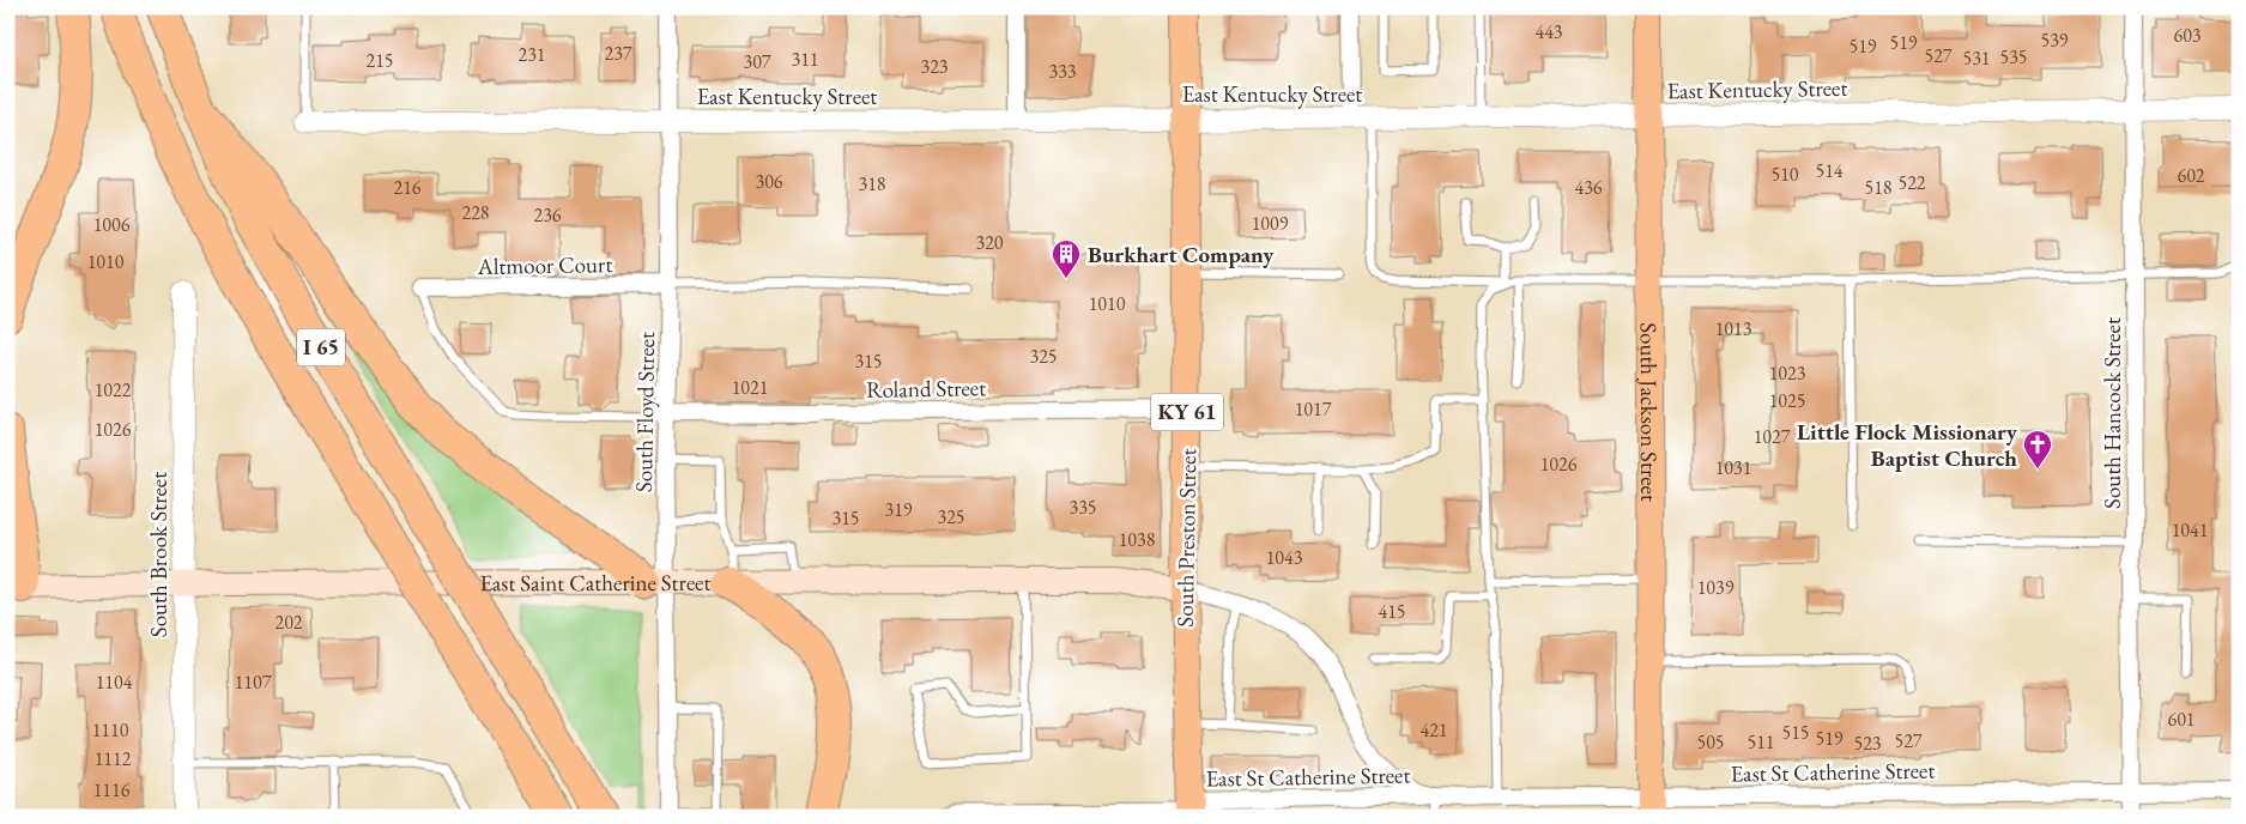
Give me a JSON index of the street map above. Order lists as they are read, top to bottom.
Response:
{
  "streets": {
    "highway": ["I 65"],
    "main road": [
      "KY 61",
      "South Jackson Street",
      "South Preston Street",
      "East Saint Catherine Street"
    ],
    "street": [
      "East Kentucky Street",
      "Altmoor Court",
      "Roland Street",
      "South Floyd Street",
      "South Hancock Street",
      "South Brook Street",
      "East St Catherine Street"
    ]
  },
  "crossings": [
    ["East Kentucky Street", "South Floyd Street"],
    ["East Kentucky Street", "South Jackson Street"],
    ["East Kentucky Street", "South Hancock Street"],
    ["East Kentucky Street", "South Preston Street"],
    ["Altmoor Court", "South Floyd Street"],
    ["Roland Street", "South Floyd Street"],
    ["Roland Street", "South Preston Street"],
    ["South Floyd Street", "East Saint Catherine Street"],
    ["South Jackson Street", "East St Catherine Street"],
    ["South Hancock Street", "East St Catherine Street"],
    ["South Preston Street", "East Saint Catherine Street"],
    ["South Preston Street", "East St Catherine Street"],
    ["South Brook Street", "East Saint Catherine Street"],
    ["East Saint Catherine Street", "East St Catherine Street"]
  ],
  "places": {
    "building": ["Burkhart Company"],
    "church": ["Little Flock Missionary Baptist Church"]
  },
  "house_numbers": [
    "443",
    "603",
    "539",
    "519",
    "519",
    "237",
    "231",
    "527",
    "535",
    "531",
    "311",
    "215",
    "307",
    "323",
    "333",
    "514",
    "510",
    "602",
    "306",
    "522",
    "318",
    "216",
    "436",
    "518",
    "228",
    "236",
    "1009",
    "1006",
    "320",
    "1010",
    "1010",
    "1013",
    "325",
    "315",
    "1023",
    "1021",
    "1022",
    "1025",
    "1017",
    "1026",
    "1027",
    "1026",
    "1031",
    "335",
    "319",
    "325",
    "315",
    "1041",
    "1038",
    "1043",
    "1039",
    "415",
    "202",
    "1104",
    "1107",
    "601",
    "1110",
    "421",
    "515",
    "519",
    "527",
    "505",
    "511",
    "523",
    "1112",
    "1116"
  ]
}
